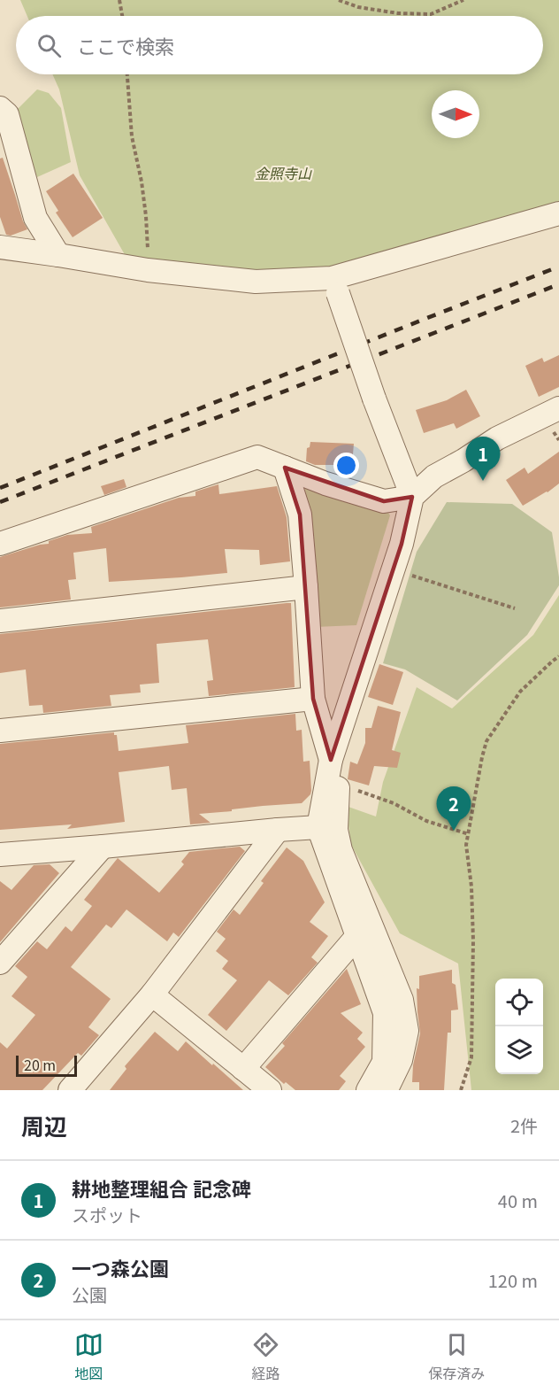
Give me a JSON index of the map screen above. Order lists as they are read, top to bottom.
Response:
{
  "parks": ["金照寺山"],
  "scale_bar": "20 m",
  "north": "right",
  "page": {
    "search": "ここで検索",
    "pins": ["1", "2"],
    "scale": "20 m",
    "heading": ["周辺", "2件"],
    "list": [
      {
        "mark": "1",
        "name": "耕地整理組合 記念碑",
        "note": "スポット",
        "value": "40 m"
      },
      {
        "mark": "2",
        "name": "一つ森公園",
        "note": "公園",
        "value": "120 m"
      }
    ],
    "nav": ["地図", "経路", "保存済み"]
  }
}
